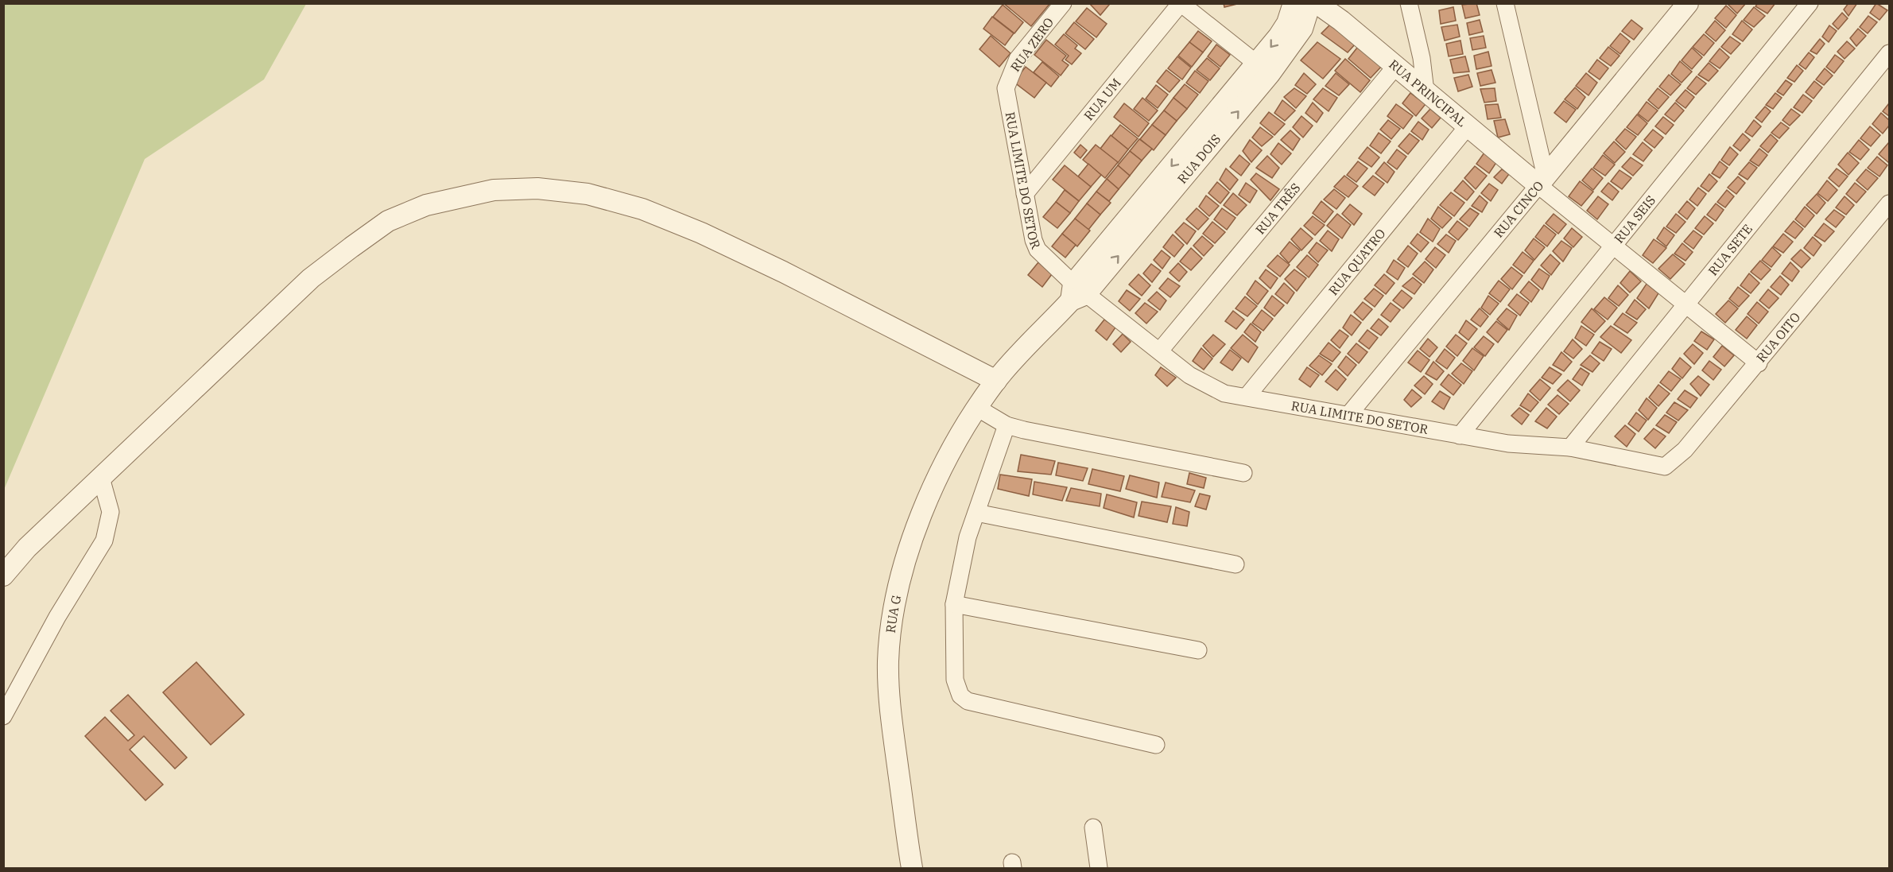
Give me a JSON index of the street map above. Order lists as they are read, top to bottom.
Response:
{
  "streets": {
    "street": [
      "RUA ZERO",
      "RUA PRINCIPAL",
      "RUA UM",
      "RUA DOIS",
      "RUA LIMITE DO SETOR",
      "RUA TRÊS",
      "RUA CINCO",
      "RUA SEIS",
      "RUA SETE",
      "RUA QUATRO",
      "RUA OITO",
      "RUA G"
    ]
  },
  "crossings": [
    ["RUA ZERO", "RUA LIMITE DO SETOR"],
    ["RUA PRINCIPAL", "RUA TRÊS"],
    ["RUA PRINCIPAL", "RUA CINCO"],
    ["RUA PRINCIPAL", "RUA QUATRO"],
    ["RUA UM", "RUA LIMITE DO SETOR"],
    ["RUA DOIS", "RUA LIMITE DO SETOR"],
    ["RUA DOIS", "RUA G"],
    ["RUA LIMITE DO SETOR", "RUA TRÊS"],
    ["RUA LIMITE DO SETOR", "RUA CINCO"],
    ["RUA LIMITE DO SETOR", "RUA SEIS"],
    ["RUA LIMITE DO SETOR", "RUA SETE"],
    ["RUA LIMITE DO SETOR", "RUA QUATRO"],
    ["RUA LIMITE DO SETOR", "RUA OITO"]
  ]
}
